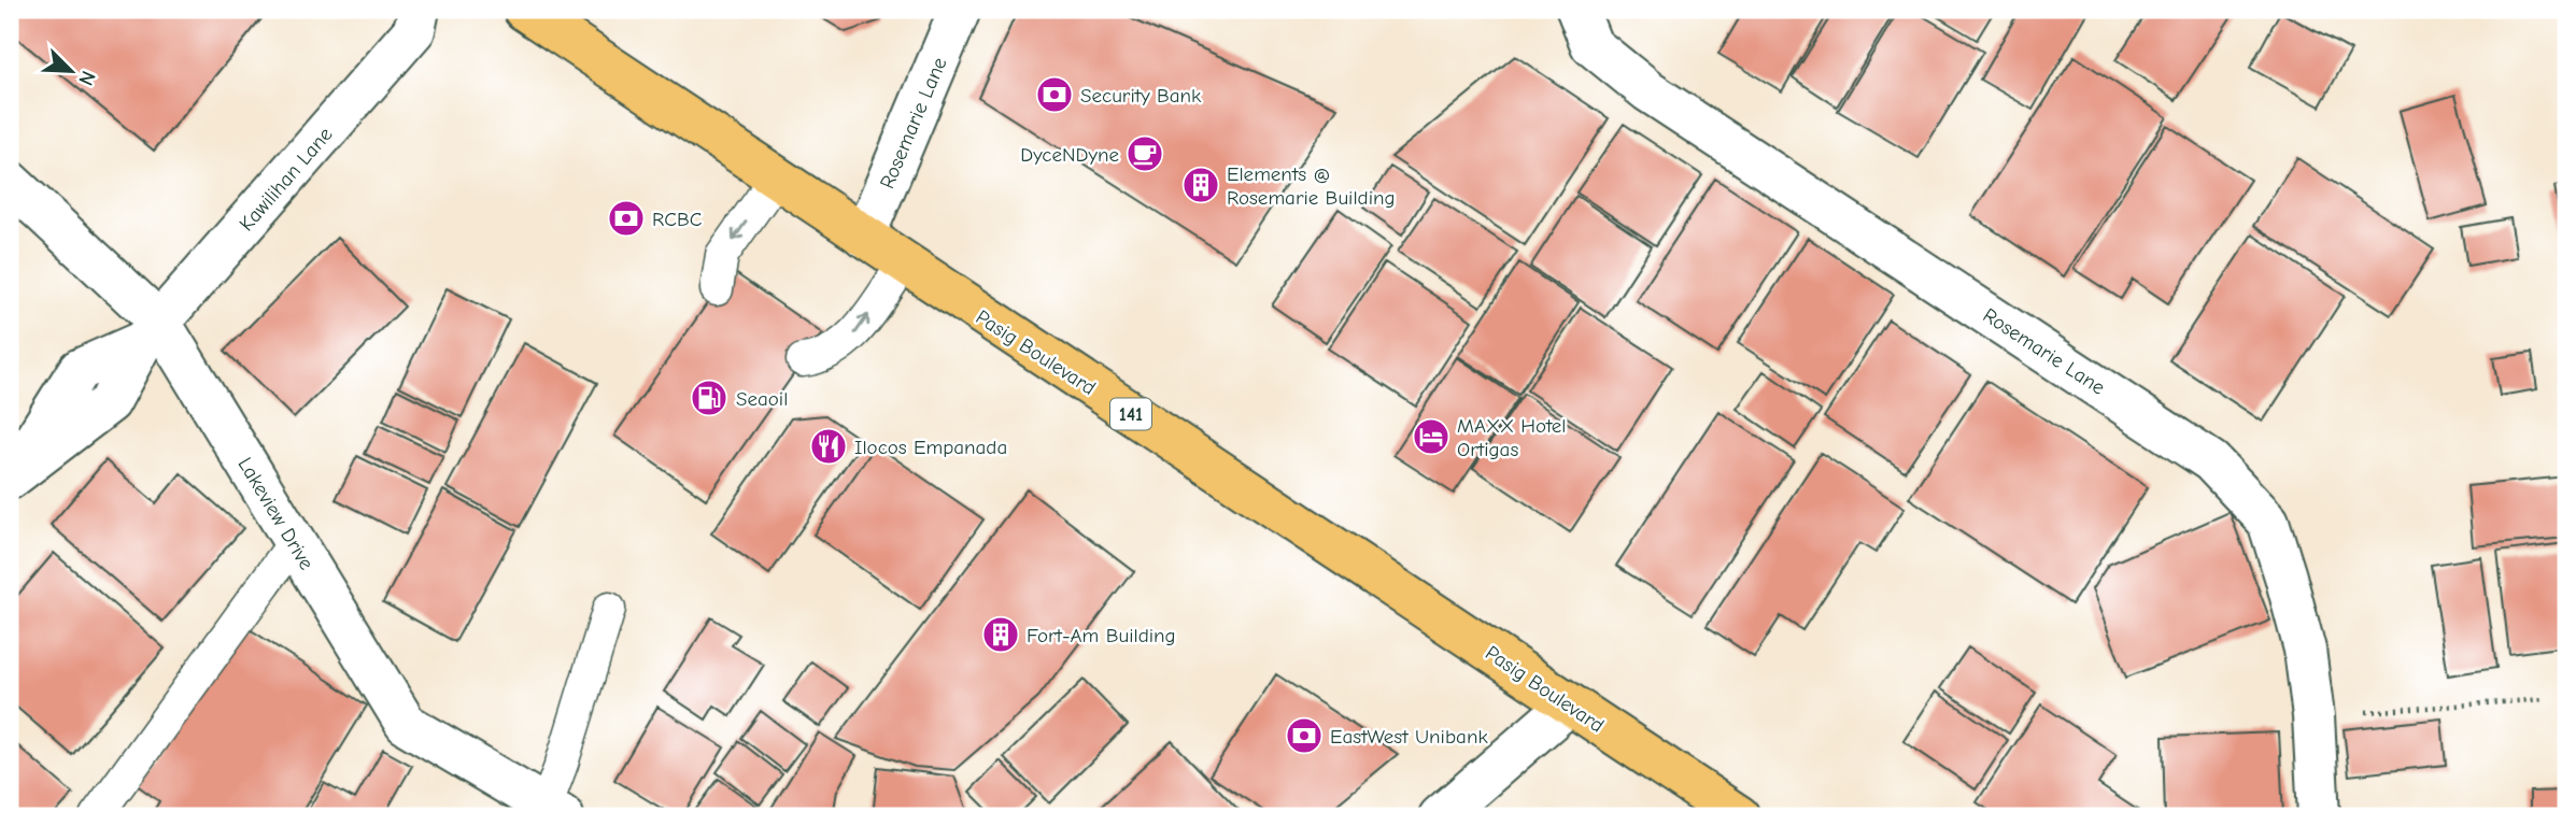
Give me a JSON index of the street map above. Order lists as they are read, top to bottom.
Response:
{
  "streets": {
    "main road": ["Pasig Boulevard", "141"],
    "street": ["Rosemarie Lane", "Kawilihan Lane", "Lakeview Drive"]
  },
  "crossings": [
    ["Rosemarie Lane", "Pasig Boulevard"],
    ["Kawilihan Lane", "Lakeview Drive"]
  ],
  "places": {
    "bank": ["Security Bank", "RCBC", "EastWest Unibank"],
    "cafe": ["DyceNDyne"],
    "building": ["Elements @ Rosemarie Building", "Fort-Am Building"],
    "fuel station": ["Seaoil"],
    "hotel": ["MAXX Hotel Ortigas"],
    "restaurant": ["Ilocos Empanada"]
  },
  "north": "bottom right"
}
